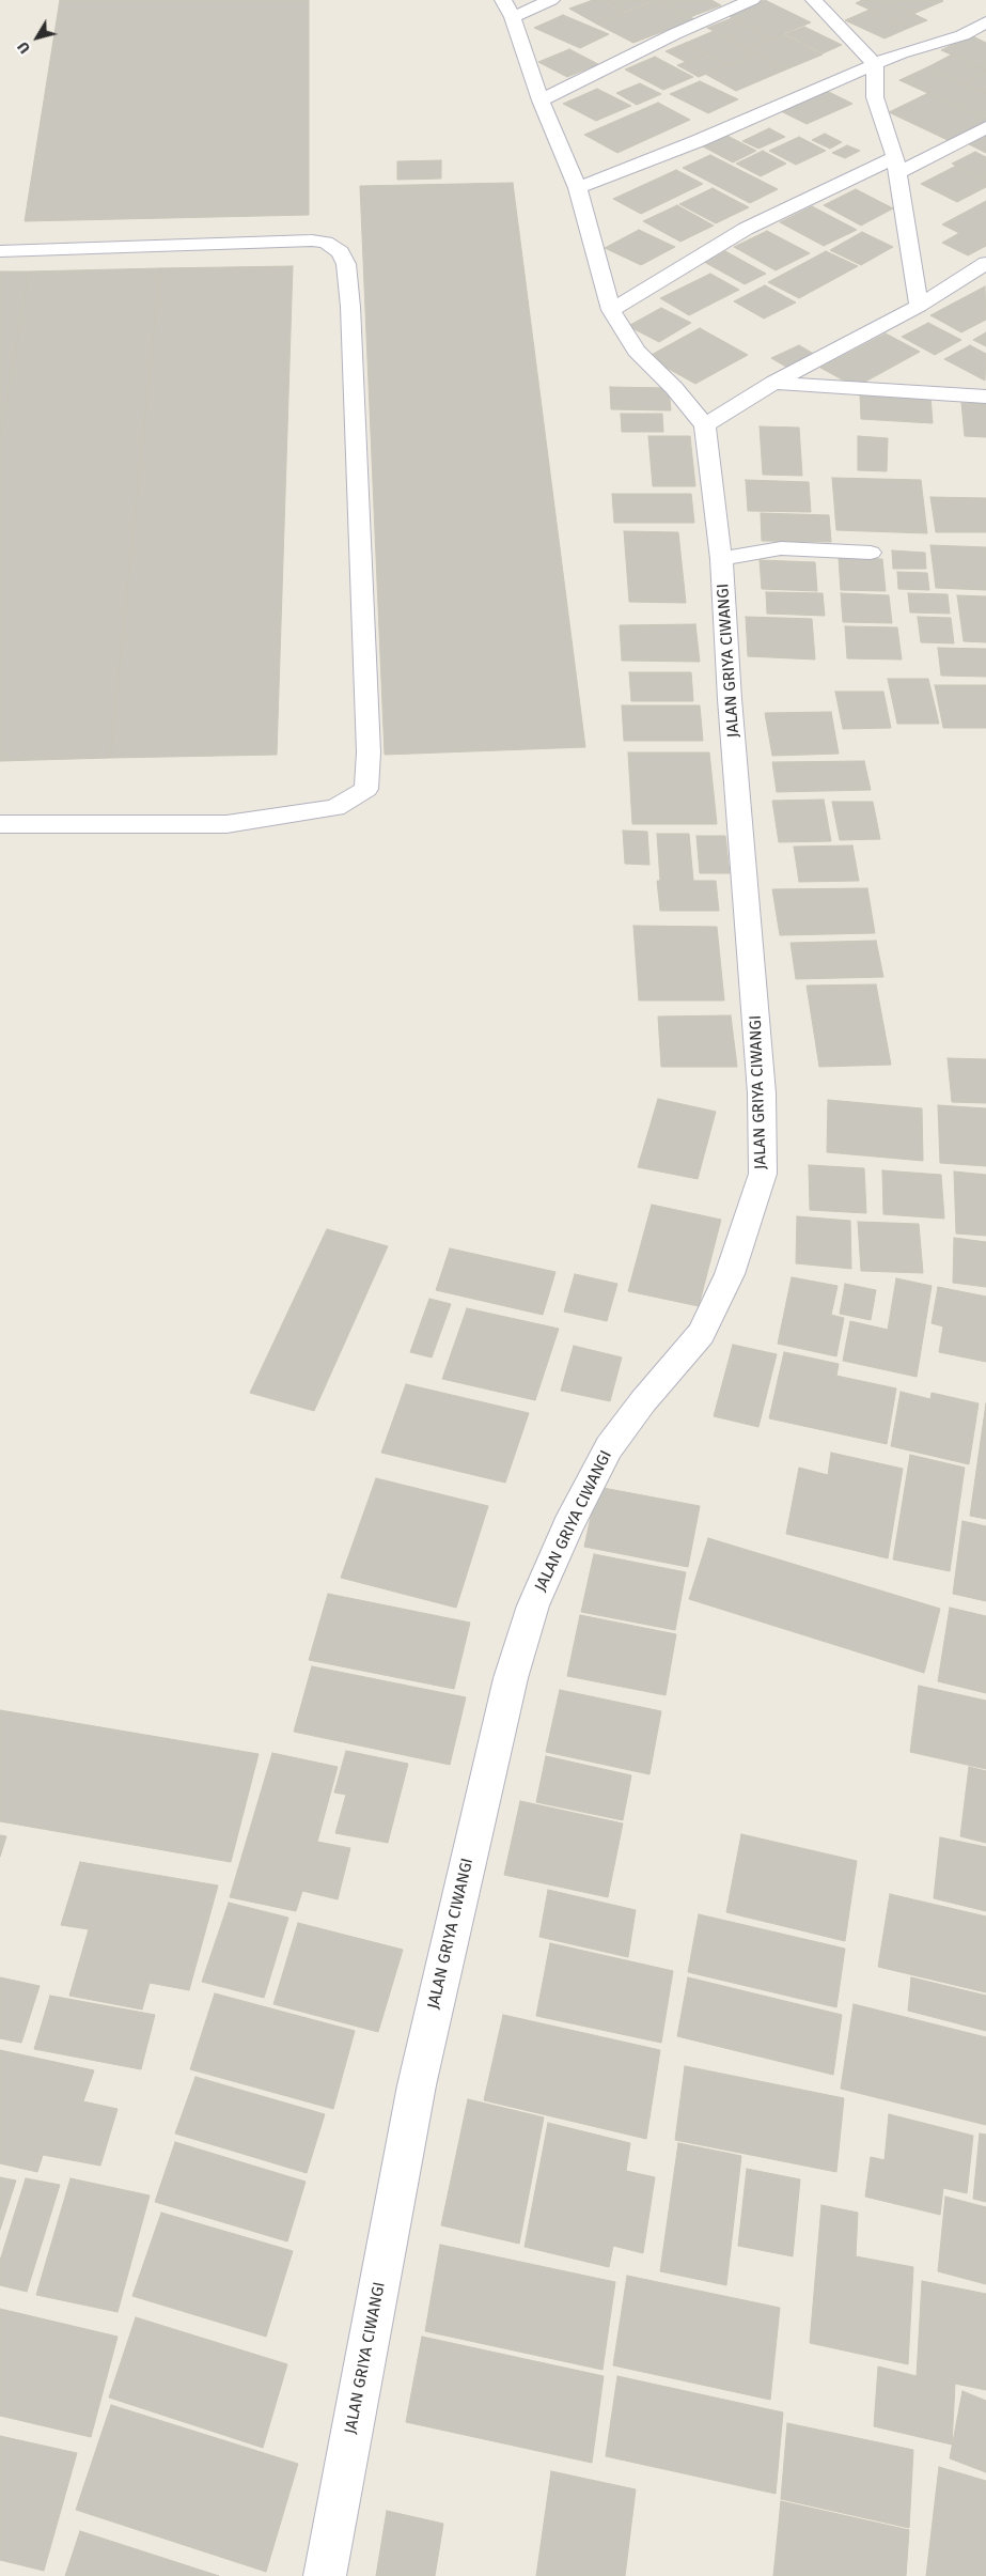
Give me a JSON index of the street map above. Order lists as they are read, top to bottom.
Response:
{
  "streets": {
    "street": ["JALAN GRIYA CIWANGI"]
  },
  "north": "bottom left"
}
